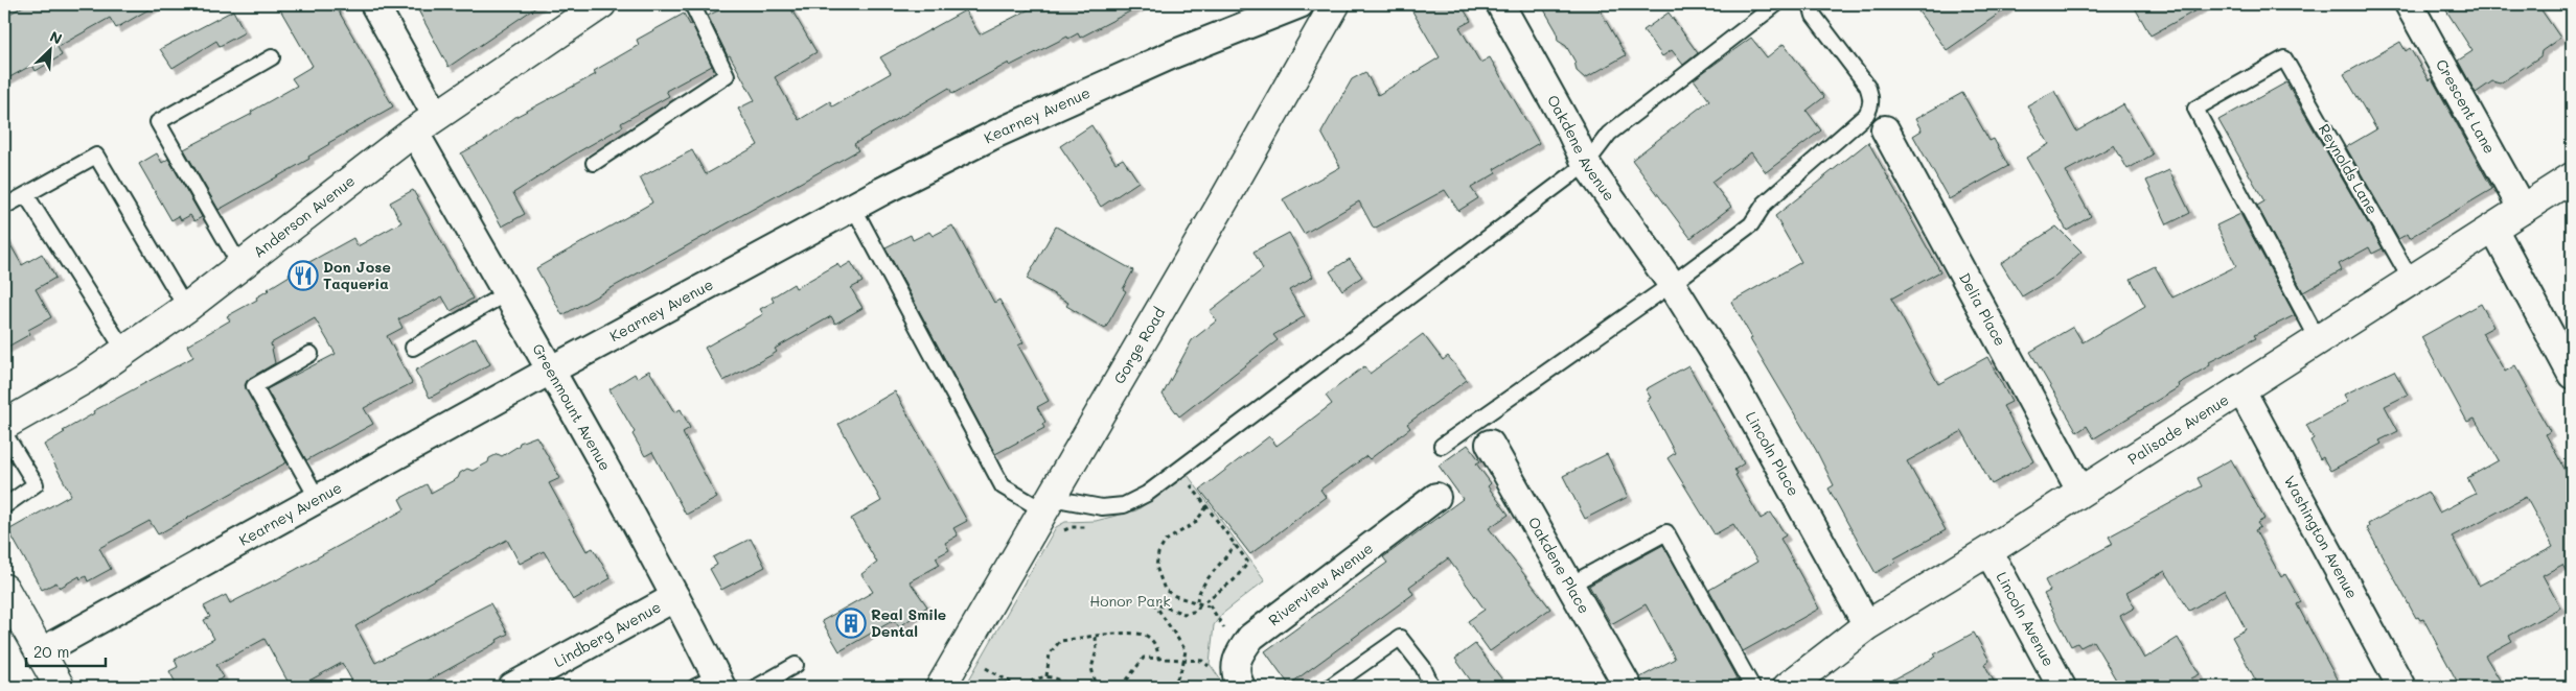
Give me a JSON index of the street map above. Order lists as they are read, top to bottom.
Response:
{
  "streets": {
    "main road": ["Anderson Avenue", "Gorge Road", "Palisade Avenue"],
    "street": [
      "Crescent Lane",
      "Kearney Avenue",
      "Oakdene Avenue",
      "Delia Place",
      "Greenmount Avenue",
      "Lincoln Place",
      "Washington Avenue",
      "Oakdene Place",
      "Riverview Avenue",
      "Lincoln Avenue",
      "Lindberg Avenue"
    ],
    "lane": ["Reynolds Lane"]
  },
  "crossings": [
    ["Crescent Lane", "Palisade Avenue"],
    ["Kearney Avenue", "Greenmount Avenue"],
    ["Oakdene Avenue", "Lincoln Place"],
    ["Reynolds Lane", "Palisade Avenue"],
    ["Anderson Avenue", "Greenmount Avenue"],
    ["Delia Place", "Palisade Avenue"],
    ["Greenmount Avenue", "Lindberg Avenue"],
    ["Palisade Avenue", "Lincoln Place"],
    ["Palisade Avenue", "Washington Avenue"],
    ["Palisade Avenue", "Lincoln Avenue"]
  ],
  "parks": ["Honor Park"],
  "places": {
    "restaurant": ["Don Jose Taqueria"],
    "building": ["Real Smile Dental"]
  },
  "scale_bar": "20 m",
  "north": "top right"
}
